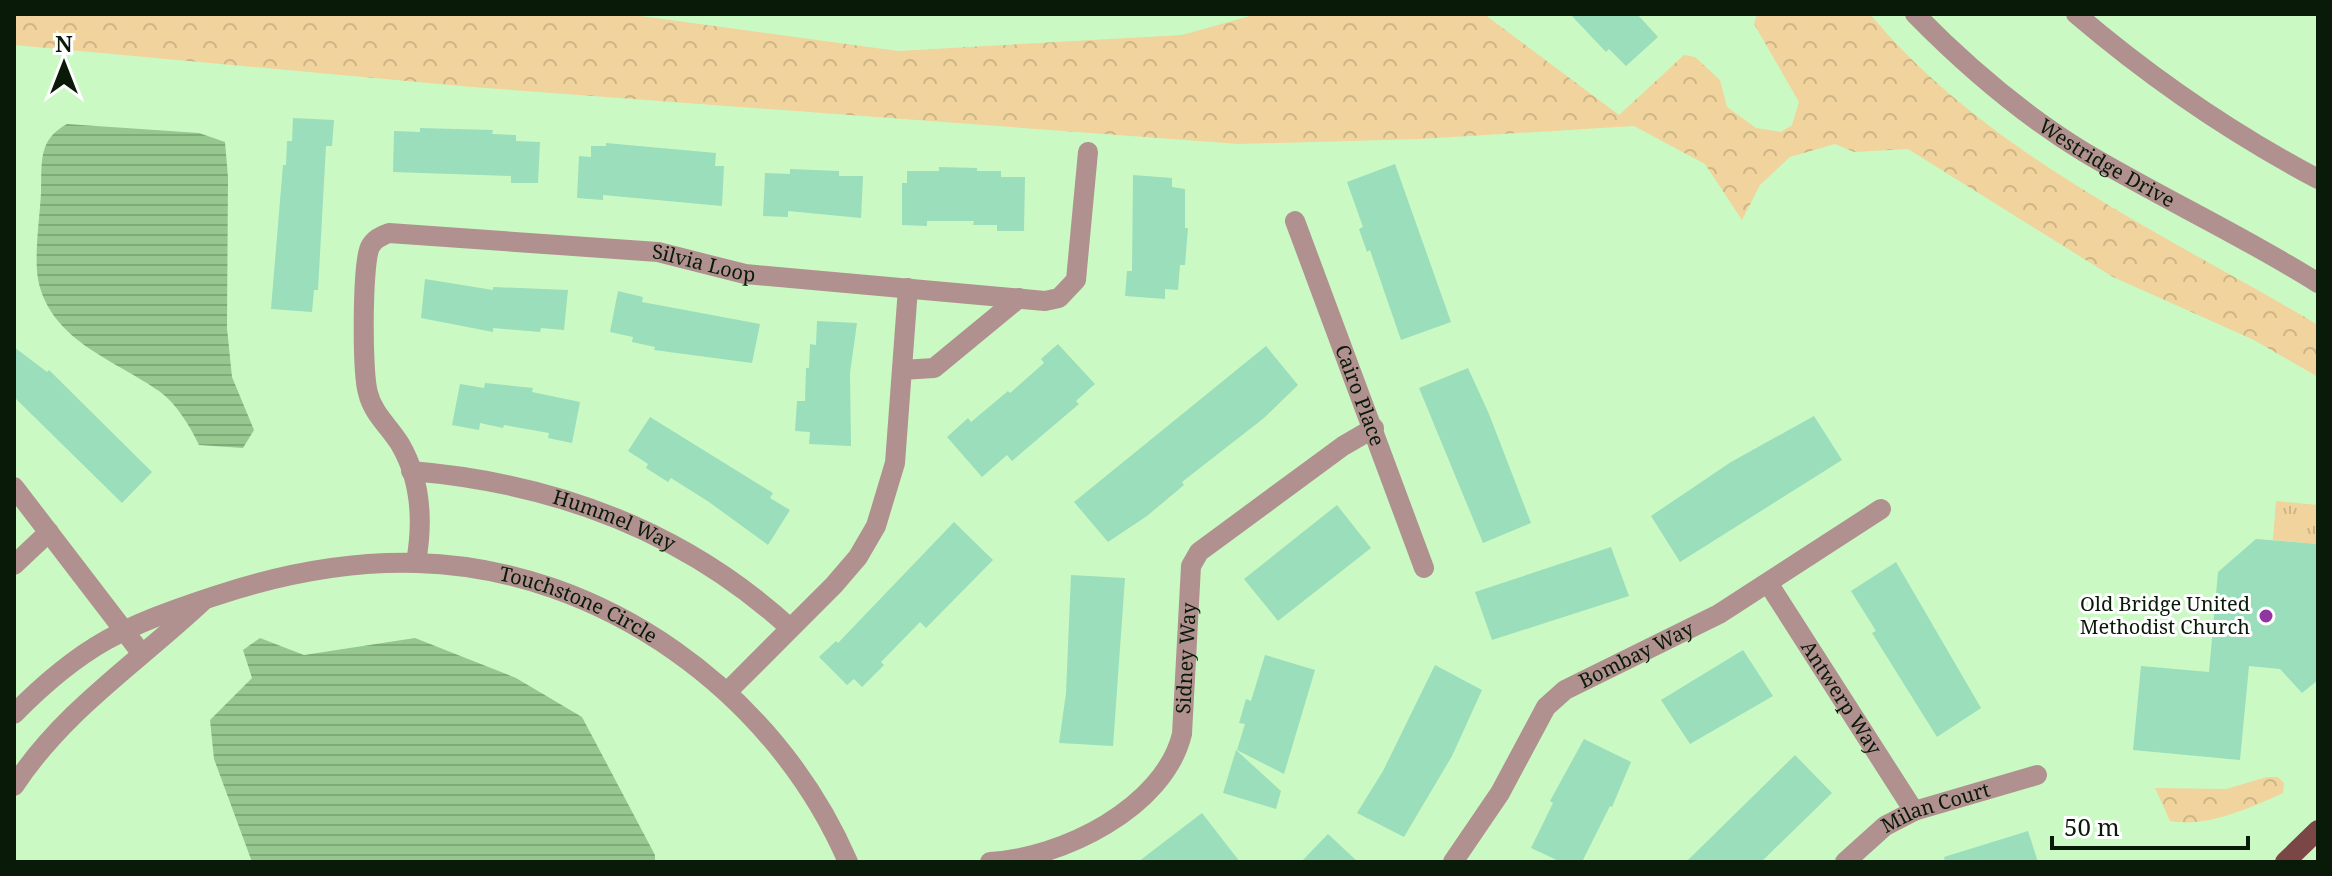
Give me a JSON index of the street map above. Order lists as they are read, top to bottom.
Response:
{
  "streets": {
    "street": [
      "Westridge Drive",
      "Silvia Loop",
      "Cairo Place",
      "Hummel Way",
      "Touchstone Circle",
      "Bombay Way",
      "Sidney Way",
      "Antwerp Way",
      "Milan Court"
    ]
  },
  "crossings": [
    ["Silvia Loop", "Hummel Way"],
    ["Silvia Loop", "Touchstone Circle"],
    ["Cairo Place", "Sidney Way"],
    ["Bombay Way", "Antwerp Way"],
    ["Antwerp Way", "Milan Court"]
  ],
  "places": ["Old Bridge United Methodist Church"],
  "scale_bar": "50 m",
  "north": "top"
}
